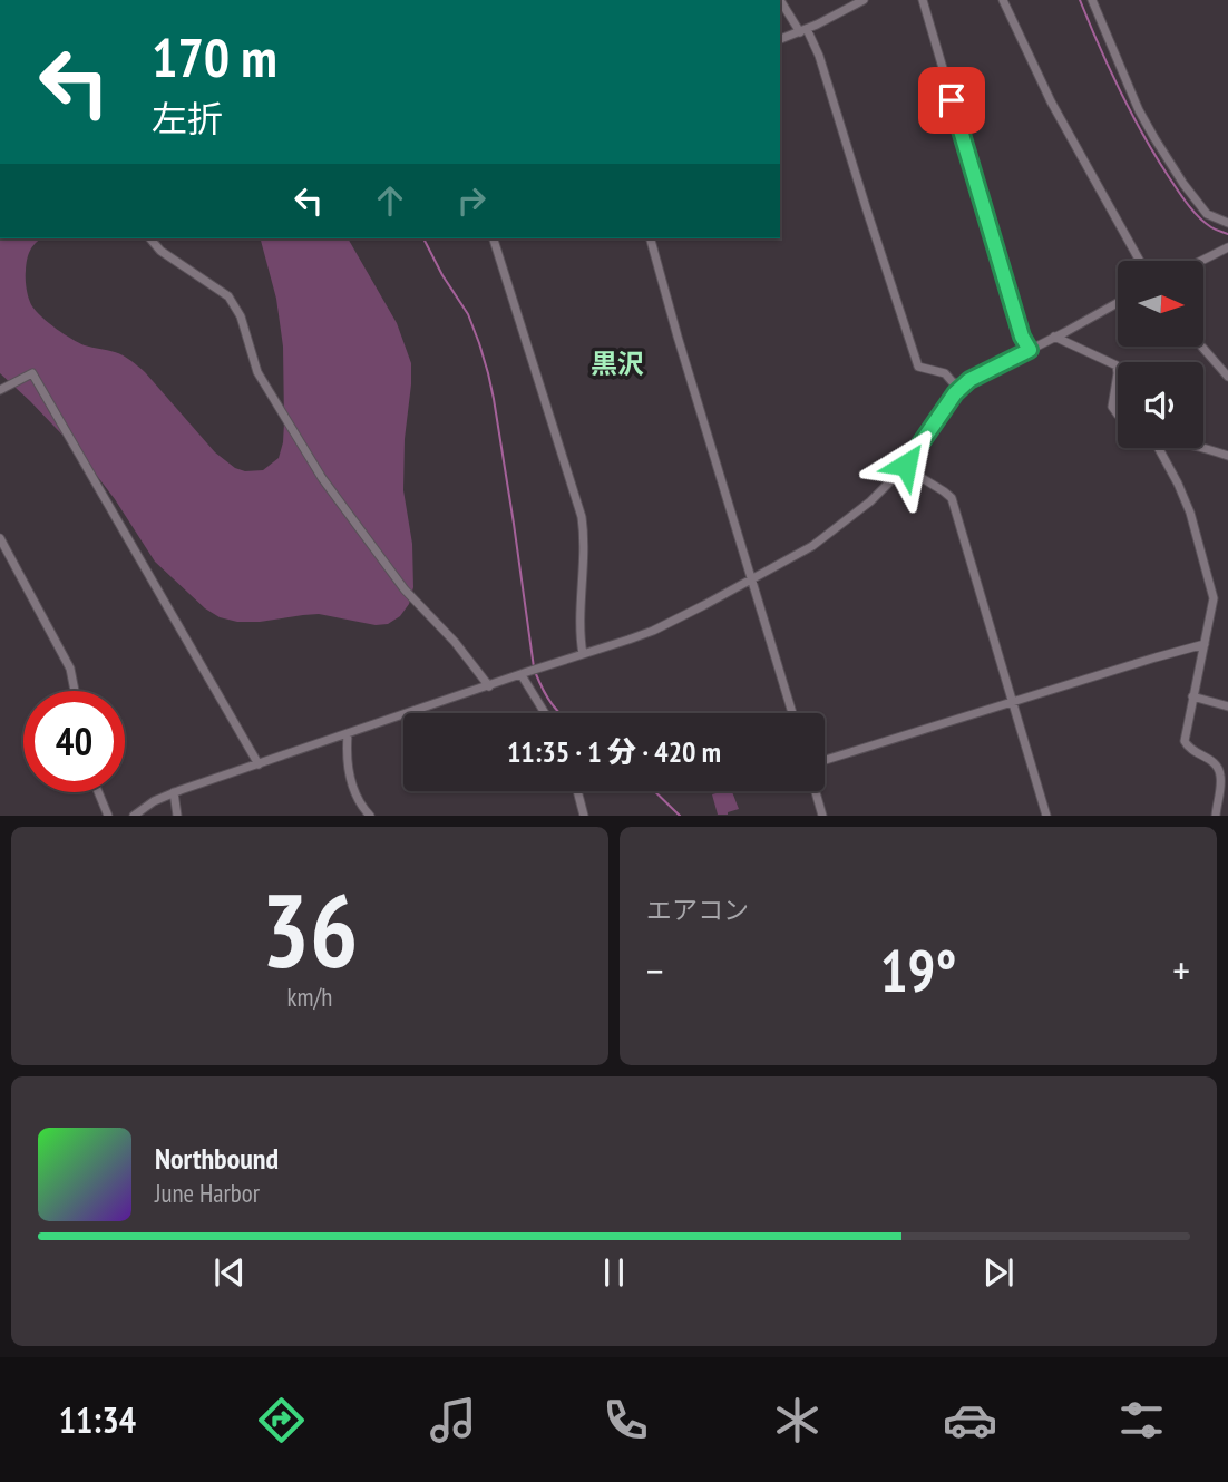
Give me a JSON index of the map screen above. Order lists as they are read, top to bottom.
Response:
{
  "districts": ["黒沢"],
  "north": "right",
  "page": {
    "turn": ["170 m", "左折"],
    "limit": "40",
    "trip": "11:35 · 1 分 · 420 m",
    "tile": [
      ["36", "km/h"],
      "エアコン"
    ],
    "heat": ["−", "19°", "+"],
    "song": ["Northbound", "June Harbor"],
    "tabs": "11:34"
  }
}
